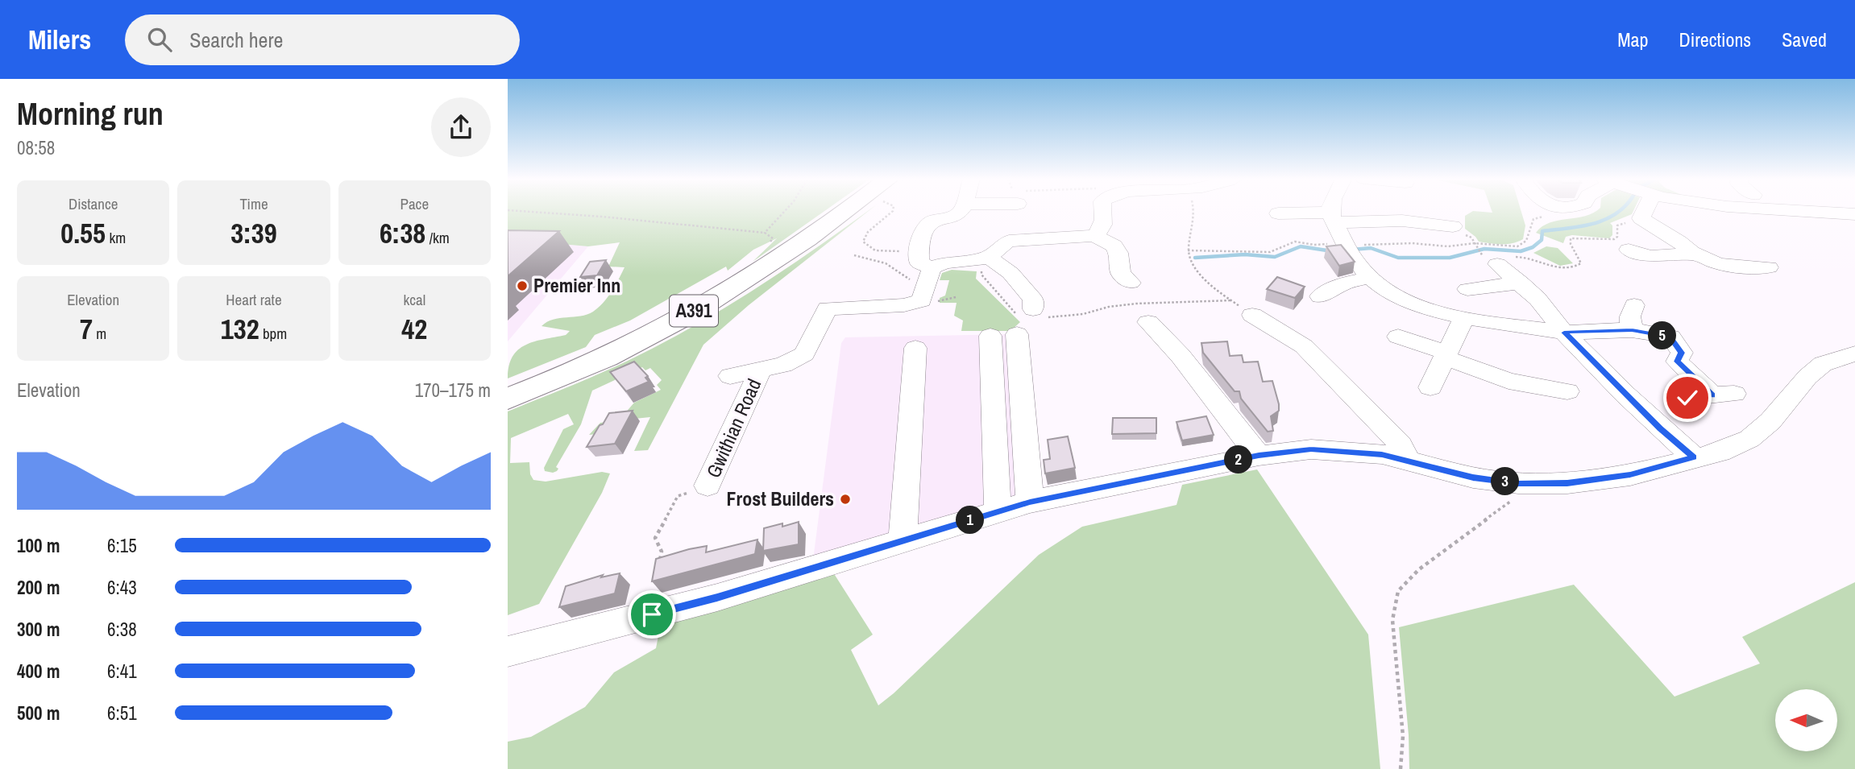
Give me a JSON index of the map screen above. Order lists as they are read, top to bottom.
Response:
{
  "streets": {
    "highway": ["A391"],
    "street": ["Gwithian Road"]
  },
  "places": ["Premier Inn", "Frost Builders"],
  "north": "left",
  "page": {
    "header": "Milers",
    "search": "Search here",
    "nav": ["Map", "Directions", "Saved"],
    "heading": ["Morning run", "08:58"],
    "stats": [
      ["Distance", "0.55 km"],
      ["Time", "3:39"],
      ["Pace", "6:38 /km"],
      ["Elevation", "7 m"],
      ["Heart rate", "132 bpm"],
      ["kcal", "42"]
    ],
    "pins": [
      "5",
      "2",
      "3",
      "1"
    ],
    "chart": ["Elevation", "170–175 m"],
    "list": [
      {
        "name": "100 m",
        "note": "6:15"
      },
      {
        "name": "200 m",
        "note": "6:43"
      },
      {
        "name": "300 m",
        "note": "6:38"
      },
      {
        "name": "400 m",
        "note": "6:41"
      },
      {
        "name": "500 m",
        "note": "6:51"
      }
    ]
  }
}
